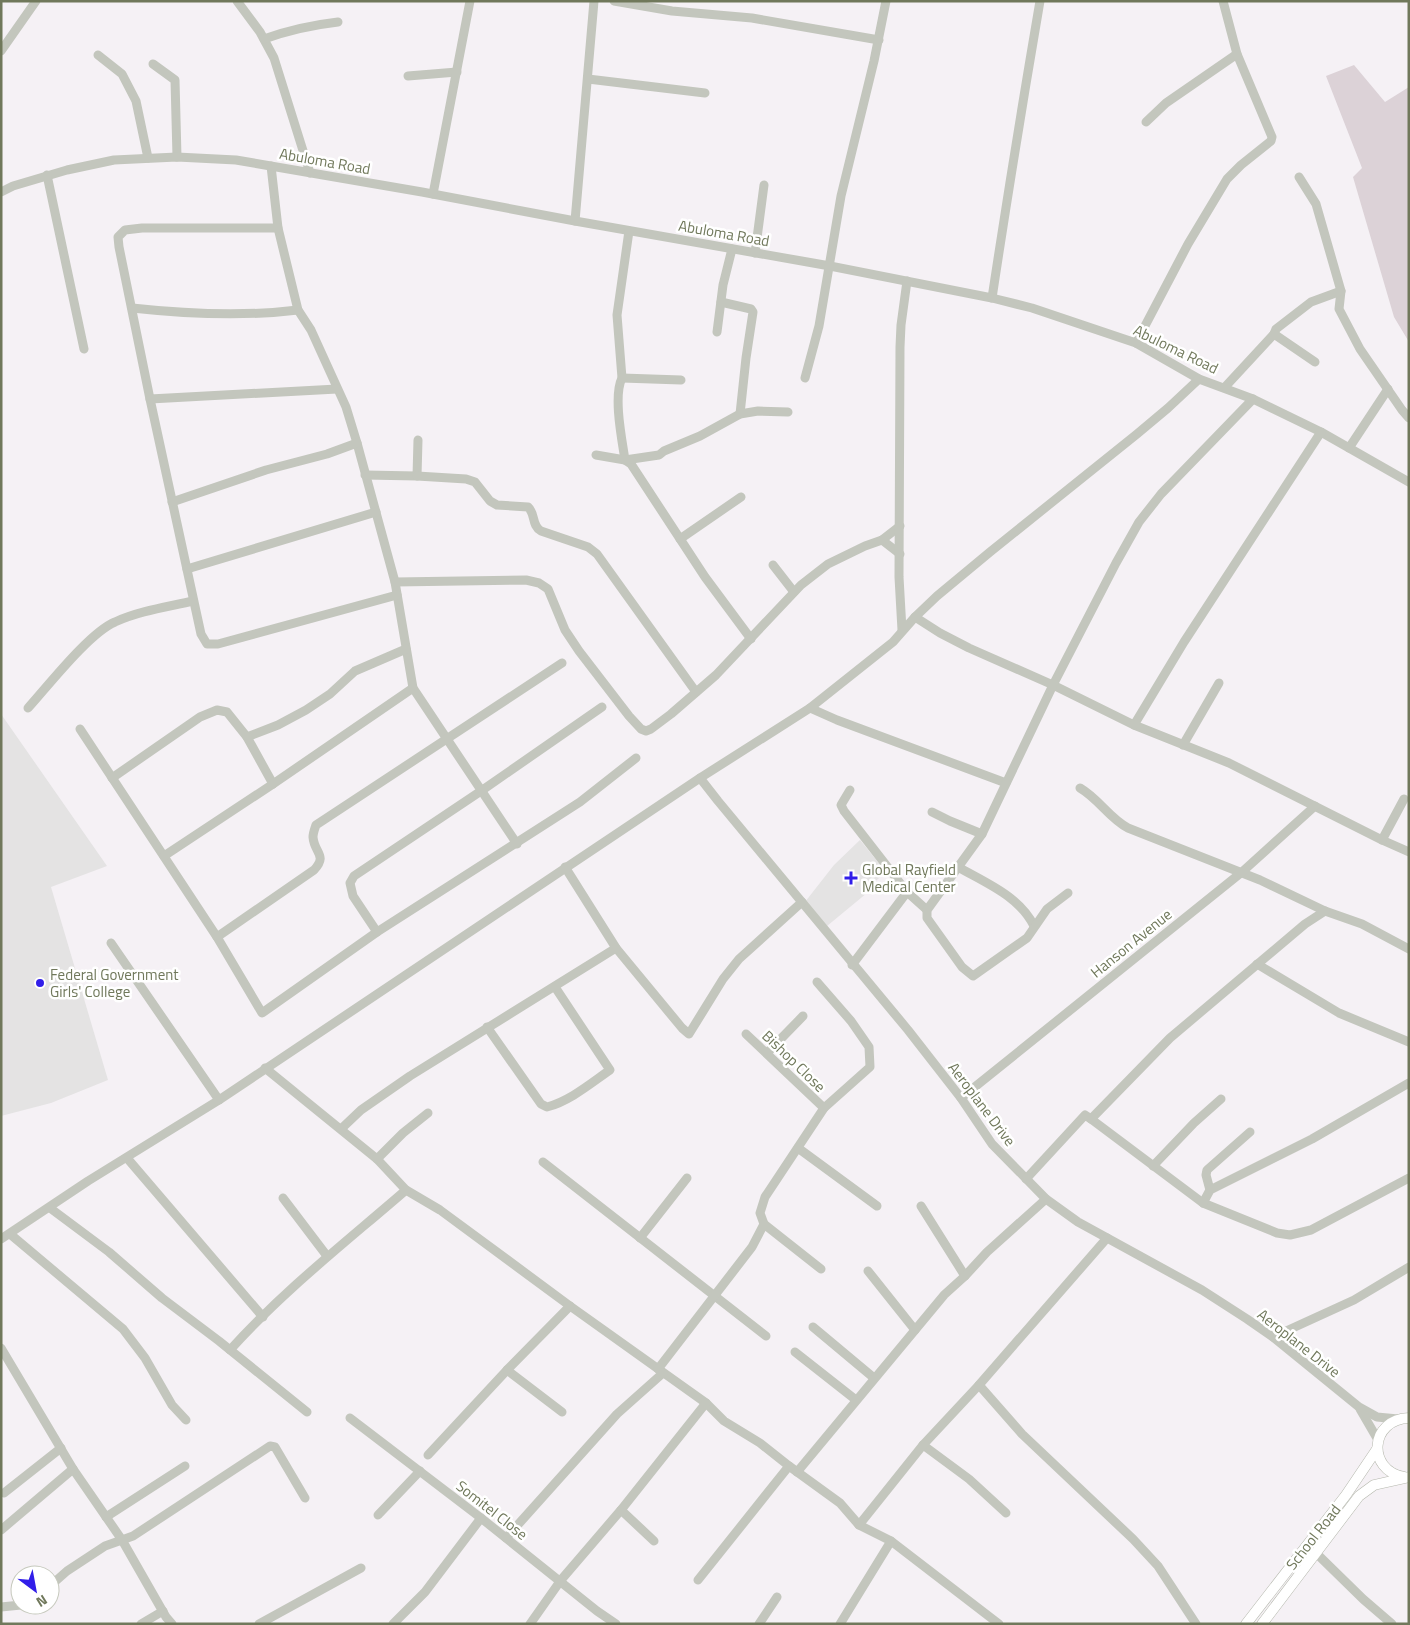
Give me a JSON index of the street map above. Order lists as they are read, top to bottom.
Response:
{
  "streets": {
    "main road": ["School Road"],
    "street": [
      "Abuloma Road",
      "Hanson Avenue",
      "Bishop Close",
      "Aeroplane Drive",
      "Somitel Close"
    ]
  },
  "crossings": [
    ["Hanson Avenue", "Aeroplane Drive"]
  ],
  "places": {
    "health": ["Global Rayfield Medical Center"],
    "other": ["Federal Government Girls' College"]
  },
  "north": "bottom right"
}
